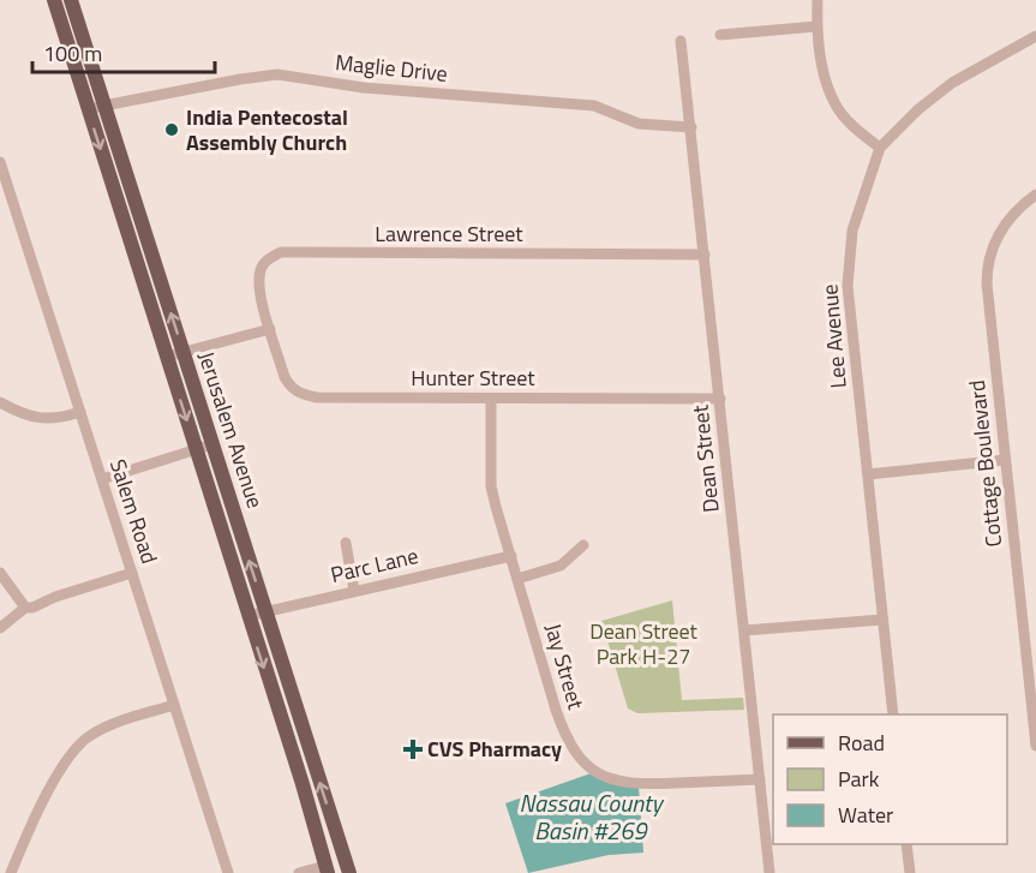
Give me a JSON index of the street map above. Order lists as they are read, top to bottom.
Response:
{
  "streets": {
    "main road": ["Jerusalem Avenue"],
    "street": [
      "Maglie Drive",
      "Lawrence Street",
      "Lee Avenue",
      "Hunter Street",
      "Dean Street",
      "Cottage Boulevard",
      "Salem Road",
      "Parc Lane",
      "Jay Street"
    ]
  },
  "crossings": [
    ["Maglie Drive", "Jerusalem Avenue"],
    ["Maglie Drive", "Dean Street"],
    ["Lawrence Street", "Hunter Street"],
    ["Lawrence Street", "Dean Street"],
    ["Hunter Street", "Dean Street"],
    ["Hunter Street", "Jay Street"],
    ["Jerusalem Avenue", "Parc Lane"],
    ["Dean Street", "Jay Street"],
    ["Parc Lane", "Jay Street"]
  ],
  "water": ["Nassau County Basin #269"],
  "parks": ["Dean Street Park H-27"],
  "places": {
    "other": ["India Pentecostal Assembly Church"],
    "health": ["CVS Pharmacy"]
  },
  "legend": ["Road", "Park", "Water"],
  "scale_bar": "100 m"
}
